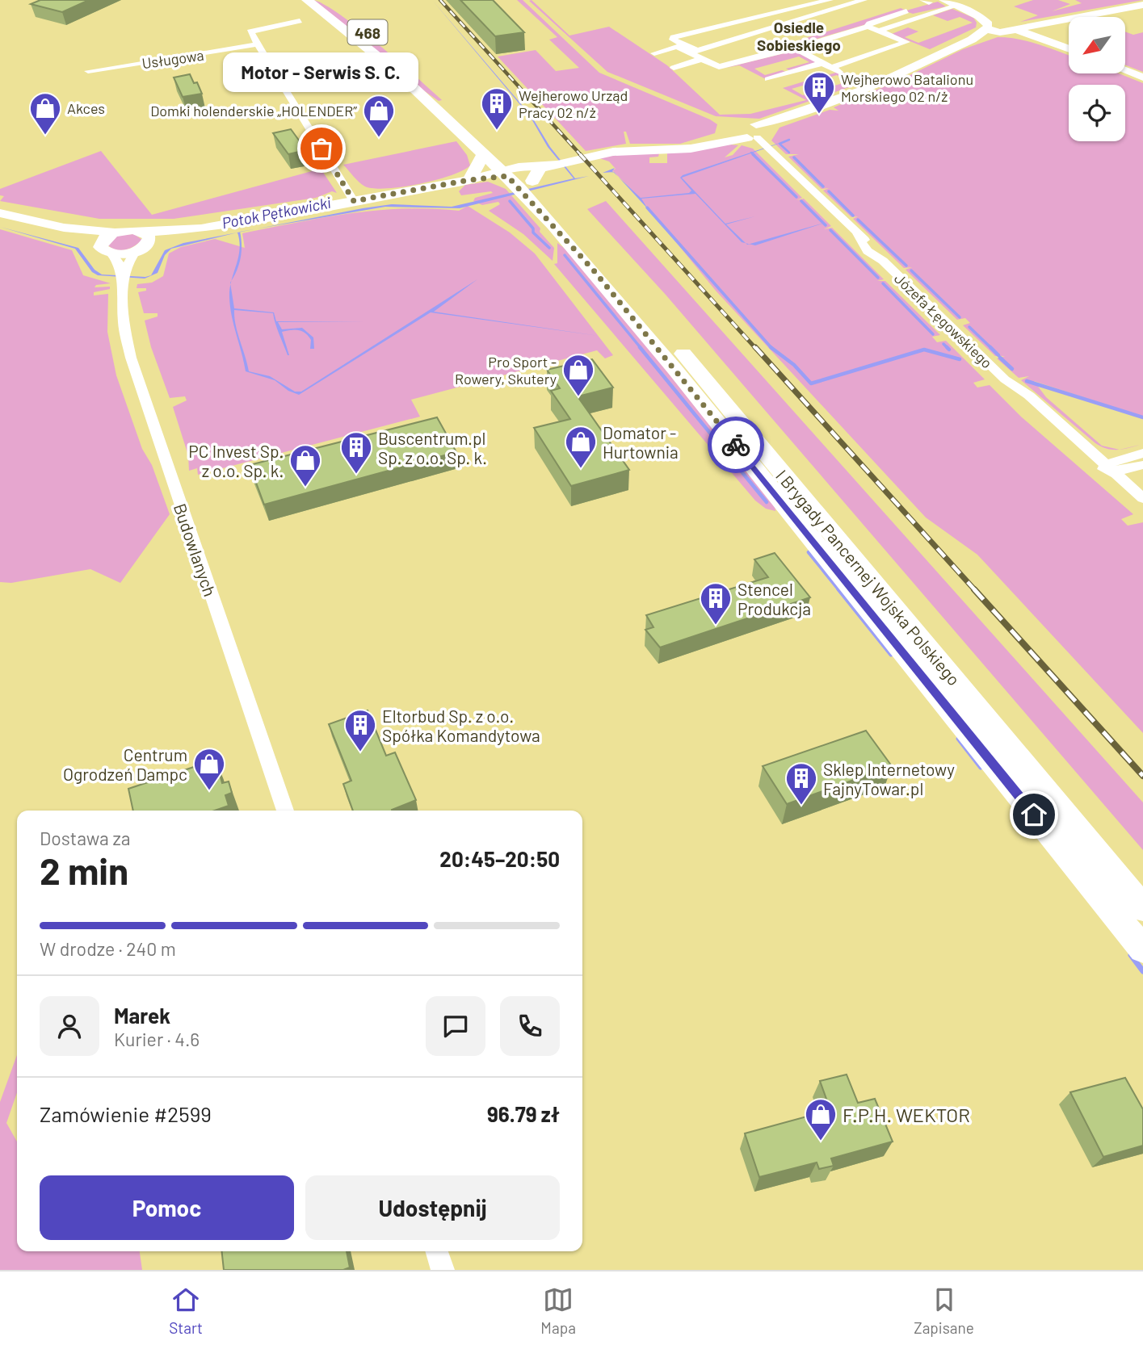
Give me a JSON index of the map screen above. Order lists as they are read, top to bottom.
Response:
{
  "streets": {
    "main road": ["468", "I Brygady Pancernej Wojska Polskiego"],
    "street": ["Usługowa", "Józefa Łęgowskiego", "Budowlanych"]
  },
  "districts": ["Osiedle Sobieskiego"],
  "water": ["Potok Pętkowicki"],
  "places": {
    "building": [
      "Wejherowo Batalionu Morskiego 02 n/ż",
      "Wejherowo Urząd Pracy 02 n/ż",
      "Buscentrum.pl Sp. z o.o. Sp. k.",
      "Stencel Produkcja",
      "Eltorbud Sp. z o.o. Spółka Komandytowa",
      "Sklep Internetowy FajnyTowar.pl"
    ],
    "shop": [
      "Akces",
      "Domki holenderskie „HOLENDER”",
      "Pro Sport - Rowery, Skutery",
      "Domator - Hurtownia",
      "PC Invest Sp. z o.o. Sp. k.",
      "Centrum Ogrodzeń Dampc",
      "F.P.H. WEKTOR"
    ],
    "other": ["Motor - Serwis S. C."]
  },
  "north": "bottom left",
  "page": {
    "bubble": "Motor - Serwis S. C.",
    "heading": ["2 min", "Dostawa za", "20:45–20:50"],
    "panel": [
      "Marek",
      "Kurier · 4.6",
      "Zamówienie #2599",
      "96.79 zł"
    ],
    "bar": "W drodze · 240 m",
    "buttons": ["Pomoc", "Udostępnij"],
    "tabs": ["Start", "Mapa", "Zapisane"]
  }
}
